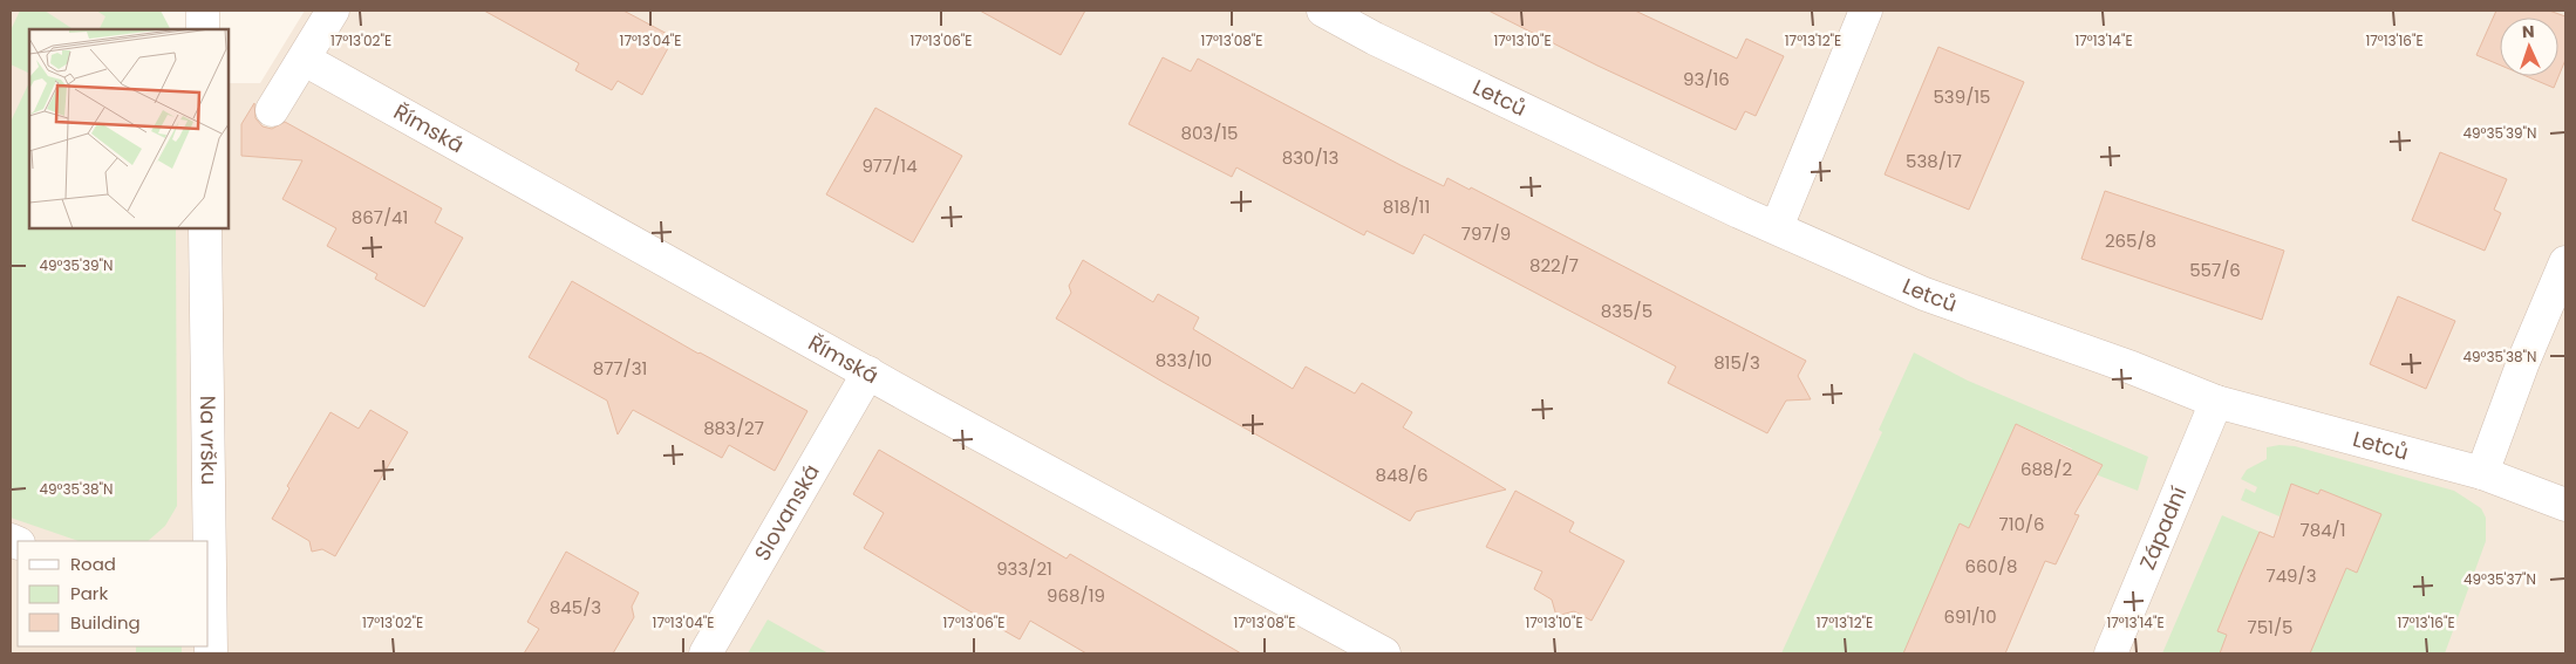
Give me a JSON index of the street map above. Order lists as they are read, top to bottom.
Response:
{
  "streets": {
    "street": [
      "Letců",
      "Římská",
      "Na vršku",
      "Slovanská",
      "Západní"
    ]
  },
  "crossings": [
    ["Letců", "Západní"],
    ["Římská", "Slovanská"]
  ],
  "house_numbers": [
    "93/16",
    "539/15",
    "803/15",
    "830/13",
    "538/17",
    "977/14",
    "818/11",
    "867/41",
    "797/9",
    "265/8",
    "822/7",
    "557/6",
    "835/5",
    "833/10",
    "815/3",
    "877/31",
    "883/27",
    "688/2",
    "848/6",
    "710/6",
    "784/1",
    "660/8",
    "933/21",
    "749/3",
    "968/19",
    "845/3",
    "691/10",
    "751/5"
  ],
  "legend": ["Road", "Park", "Building"],
  "north": "top",
  "coordinates": [
    "17°13'02\"E",
    "17°13'04\"E",
    "17°13'06\"E",
    "17°13'08\"E",
    "17°13'10\"E",
    "17°13'12\"E",
    "17°13'14\"E",
    "17°13'16\"E",
    "49°35'39\"N",
    "49°35'38\"N",
    "49°35'37\"N"
  ]
}
